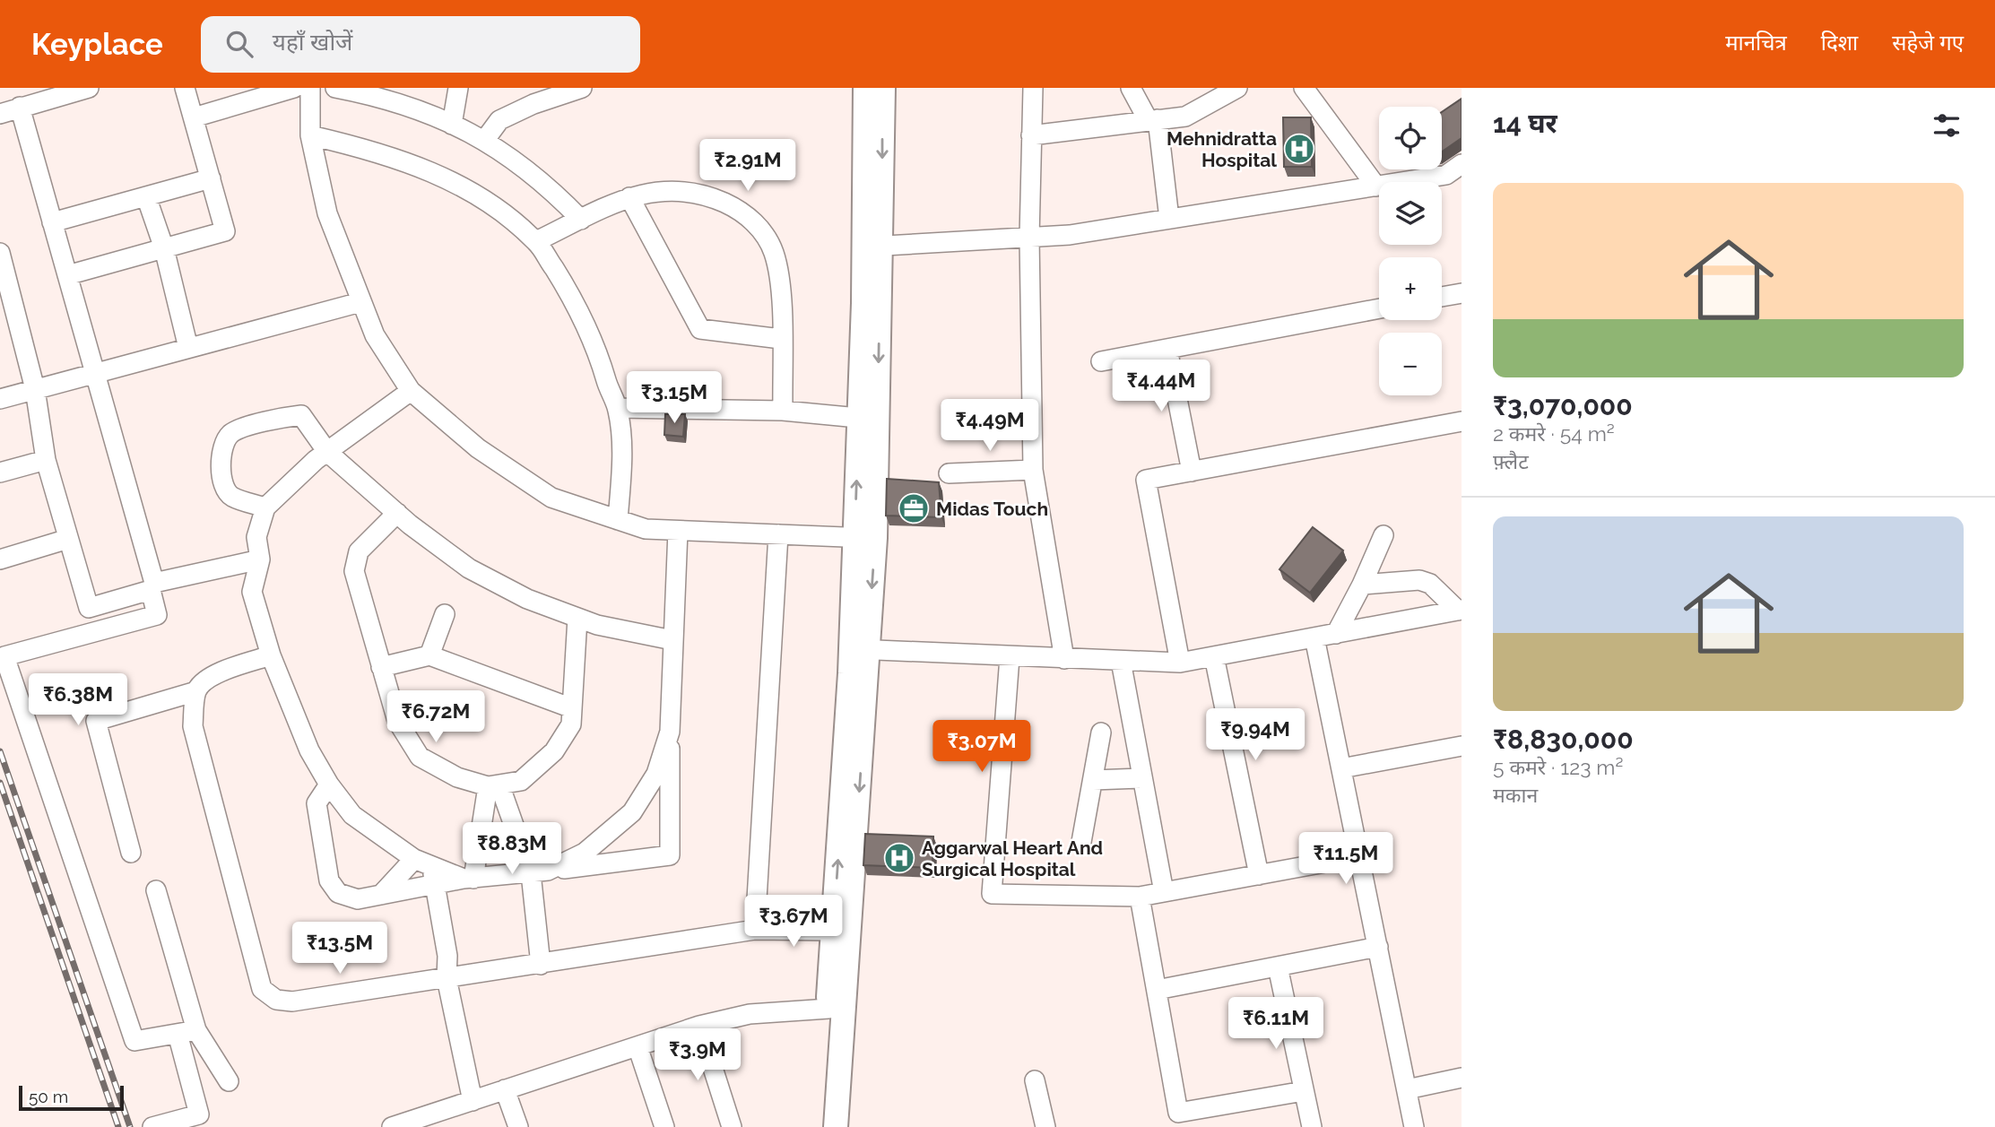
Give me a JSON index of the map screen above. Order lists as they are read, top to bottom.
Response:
{
  "places": {
    "hospital": ["Mehnidratta Hospital", "Aggarwal Heart And Surgical Hospital"],
    "office": ["Midas Touch"]
  },
  "scale_bar": "50 m",
  "page": {
    "header": "Keyplace",
    "search": "यहाँ खोजें",
    "nav": ["मानचित्र", "दिशा", "सहेजे गए"],
    "heading": "14 घर",
    "map_buttons": ["+", "−"],
    "price": [
      "₹2.91M",
      "₹4.44M",
      "₹3.15M",
      "₹4.49M",
      "₹6.38M",
      "₹6.72M",
      "₹9.94M",
      "₹3.07M",
      "₹8.83M",
      "₹11.5M",
      "₹3.67M",
      "₹13.5M",
      "₹6.11M",
      "₹3.9M"
    ],
    "list": [
      {
        "name": "₹3,070,000",
        "note": "2 कमरे · 54 m² · फ़्लैट"
      },
      {
        "name": "₹8,830,000",
        "note": "5 कमरे · 123 m² · मकान"
      }
    ],
    "scale": "50 m"
  }
}
